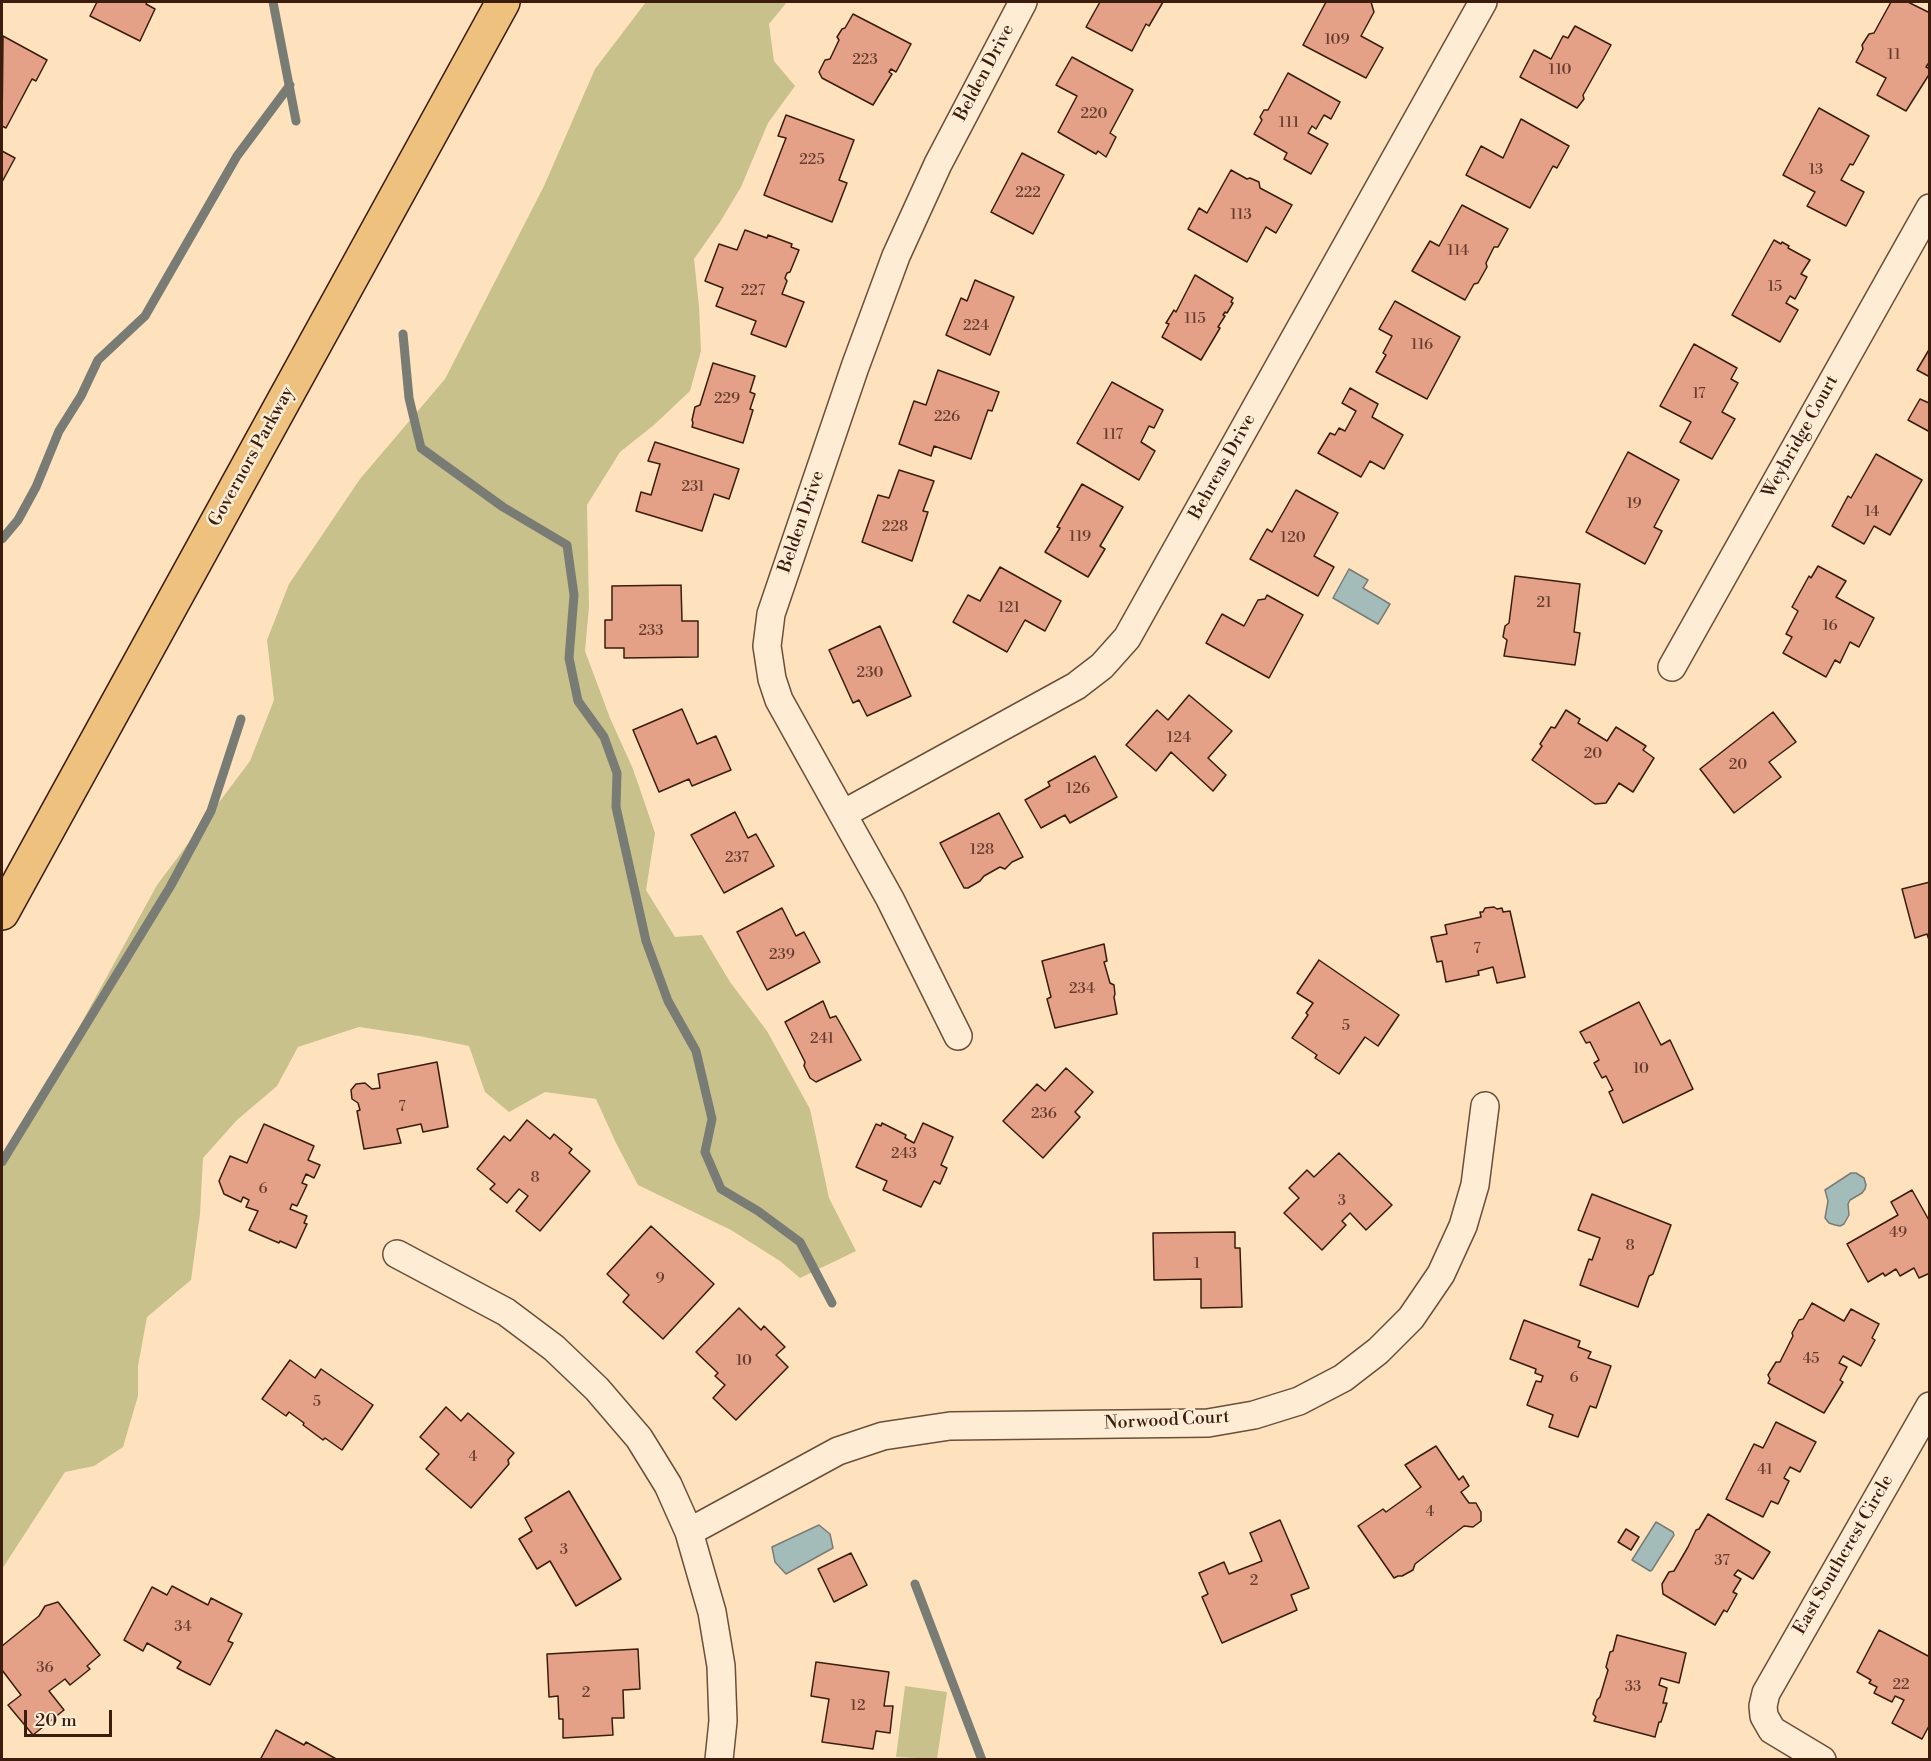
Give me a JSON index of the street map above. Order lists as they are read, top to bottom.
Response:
{
  "streets": {
    "main road": ["Governors Parkway"],
    "street": [
      "Belden Drive",
      "Weybridge Court",
      "Behrens Drive",
      "Norwood Court",
      "East Southcrest Circle"
    ]
  },
  "crossings": [
    ["Belden Drive", "Behrens Drive"]
  ],
  "house_numbers": [
    "109",
    "11",
    "223",
    "110",
    "220",
    "111",
    "225",
    "13",
    "222",
    "113",
    "114",
    "15",
    "227",
    "115",
    "224",
    "116",
    "17",
    "229",
    "226",
    "117",
    "231",
    "19",
    "14",
    "228",
    "119",
    "120",
    "21",
    "121",
    "16",
    "233",
    "230",
    "124",
    "20",
    "20",
    "126",
    "128",
    "237",
    "7",
    "239",
    "234",
    "5",
    "241",
    "10",
    "7",
    "236",
    "243",
    "8",
    "6",
    "3",
    "49",
    "8",
    "1",
    "9",
    "45",
    "10",
    "6",
    "5",
    "4",
    "41",
    "4",
    "3",
    "37",
    "2",
    "34",
    "36",
    "22",
    "33",
    "2",
    "12"
  ],
  "scale_bar": "20 m"
}
